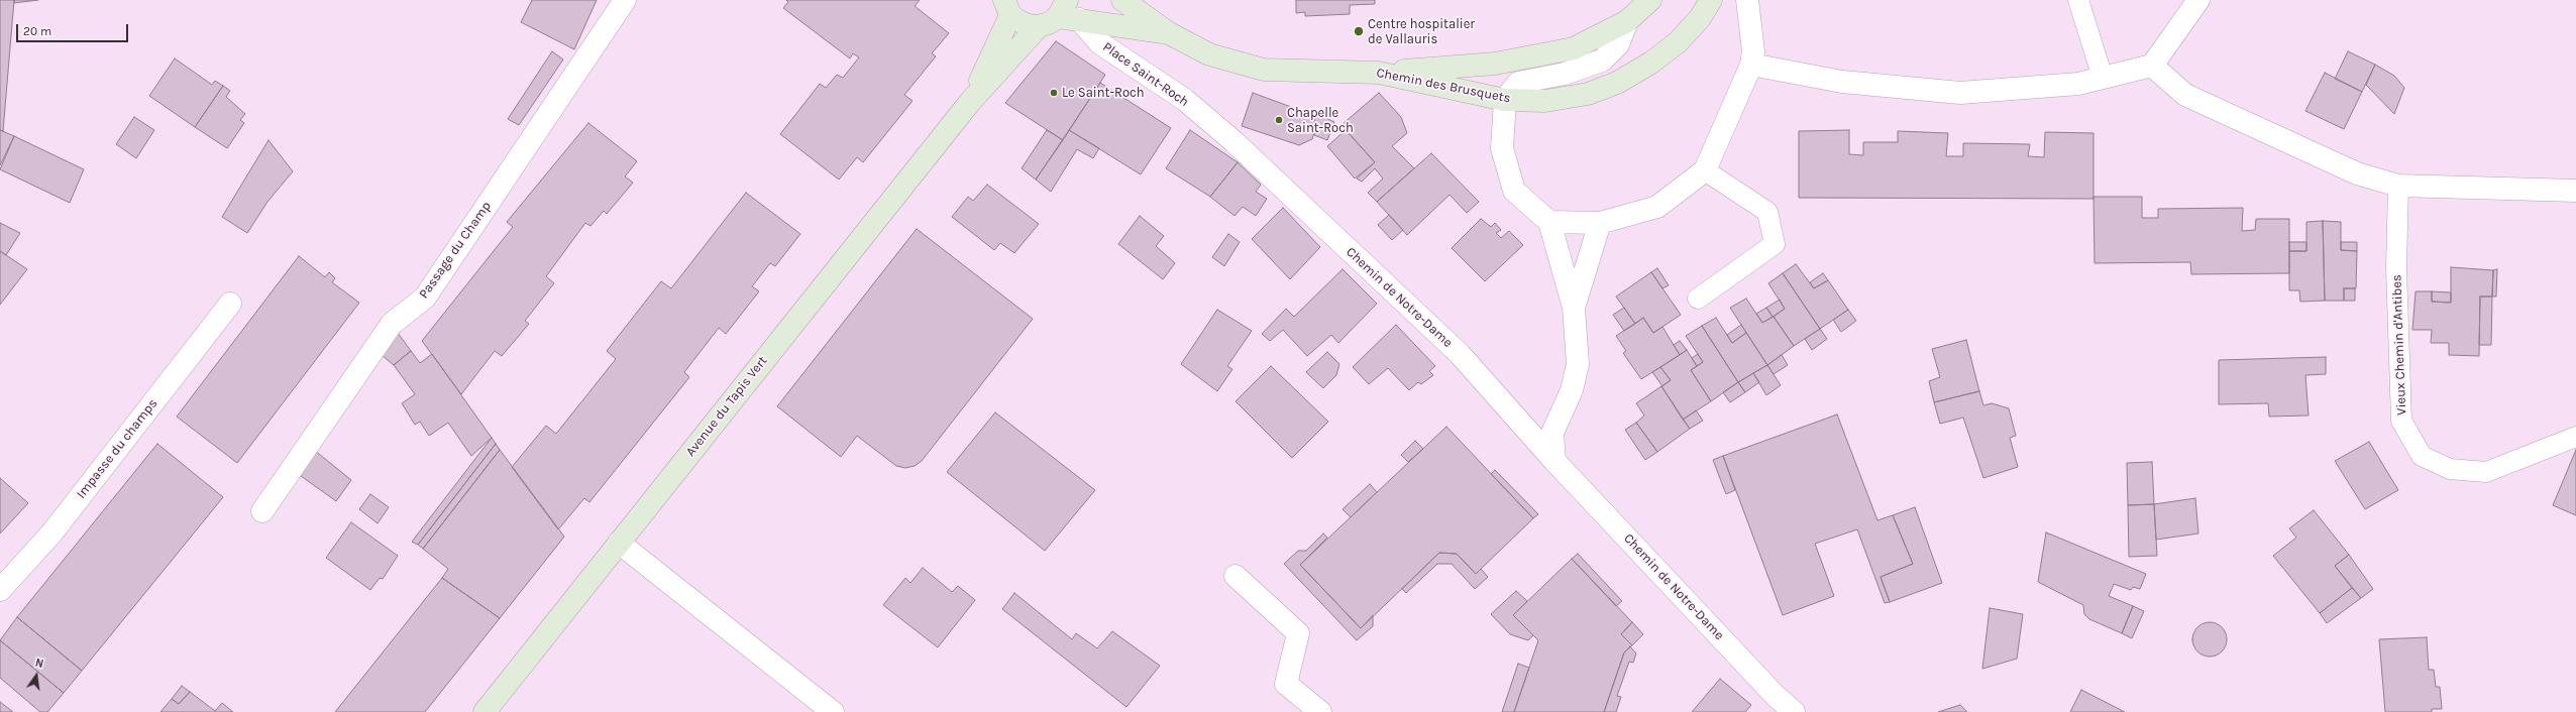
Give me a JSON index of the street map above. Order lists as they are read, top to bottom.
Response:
{
  "streets": {
    "main road": ["Chemin des Brusquets", "Avenue du Tapis Vert"],
    "street": [
      "Place Saint-Roch",
      "Passage du Champ",
      "Chemin de Notre-Dame",
      "Impasse du champs"
    ],
    "lane": ["Vieux Chemin d'Antibes"]
  },
  "crossings": [
    ["Place Saint-Roch", "Chemin des Brusquets"],
    ["Place Saint-Roch", "Chemin de Notre-Dame"]
  ],
  "places": ["Centre hospitalier de Vallauris", "Le Saint-Roch", "Chapelle Saint-Roch"],
  "scale_bar": "20 m",
  "north": "top"
}
